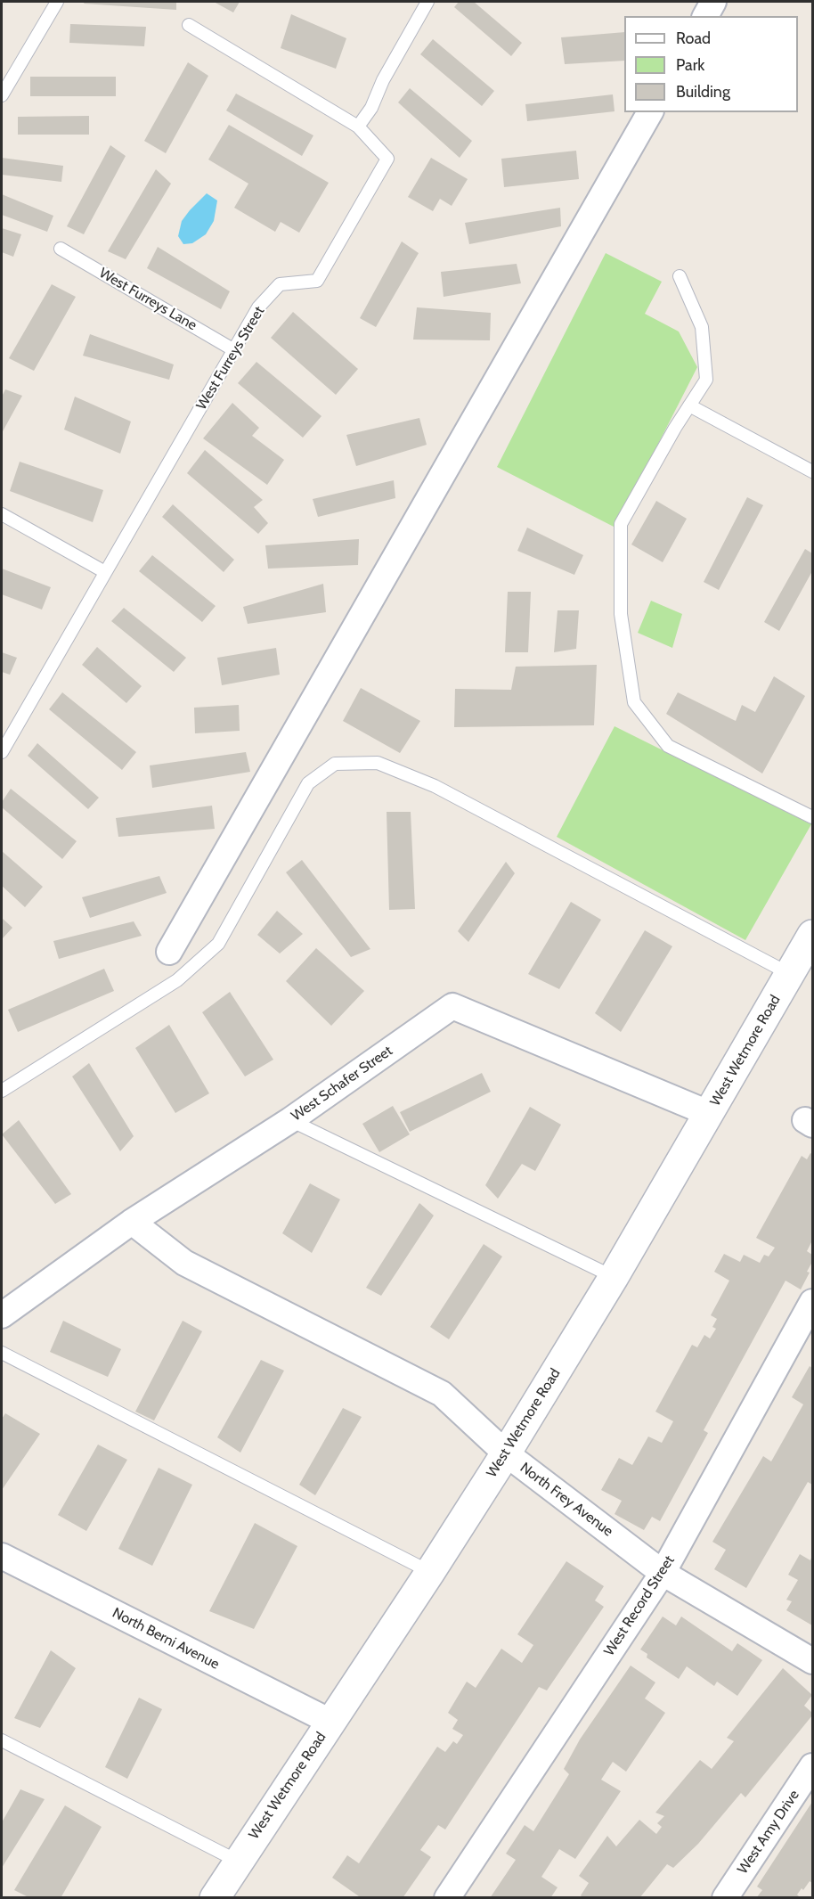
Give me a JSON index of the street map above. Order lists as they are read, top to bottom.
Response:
{
  "streets": {
    "street": [
      "West Wetmore Road",
      "West Schafer Street",
      "North Frey Avenue",
      "West Record Street",
      "North Berni Avenue",
      "West Amy Drive"
    ],
    "lane": ["West Furreys Lane", "West Furreys Street"]
  },
  "crossings": [
    ["West Furreys Lane", "West Furreys Street"],
    ["West Wetmore Road", "West Schafer Street"],
    ["West Wetmore Road", "North Frey Avenue"],
    ["West Wetmore Road", "North Berni Avenue"],
    ["West Schafer Street", "North Frey Avenue"],
    ["North Frey Avenue", "West Record Street"]
  ],
  "legend": ["Road", "Park", "Building"]
}
